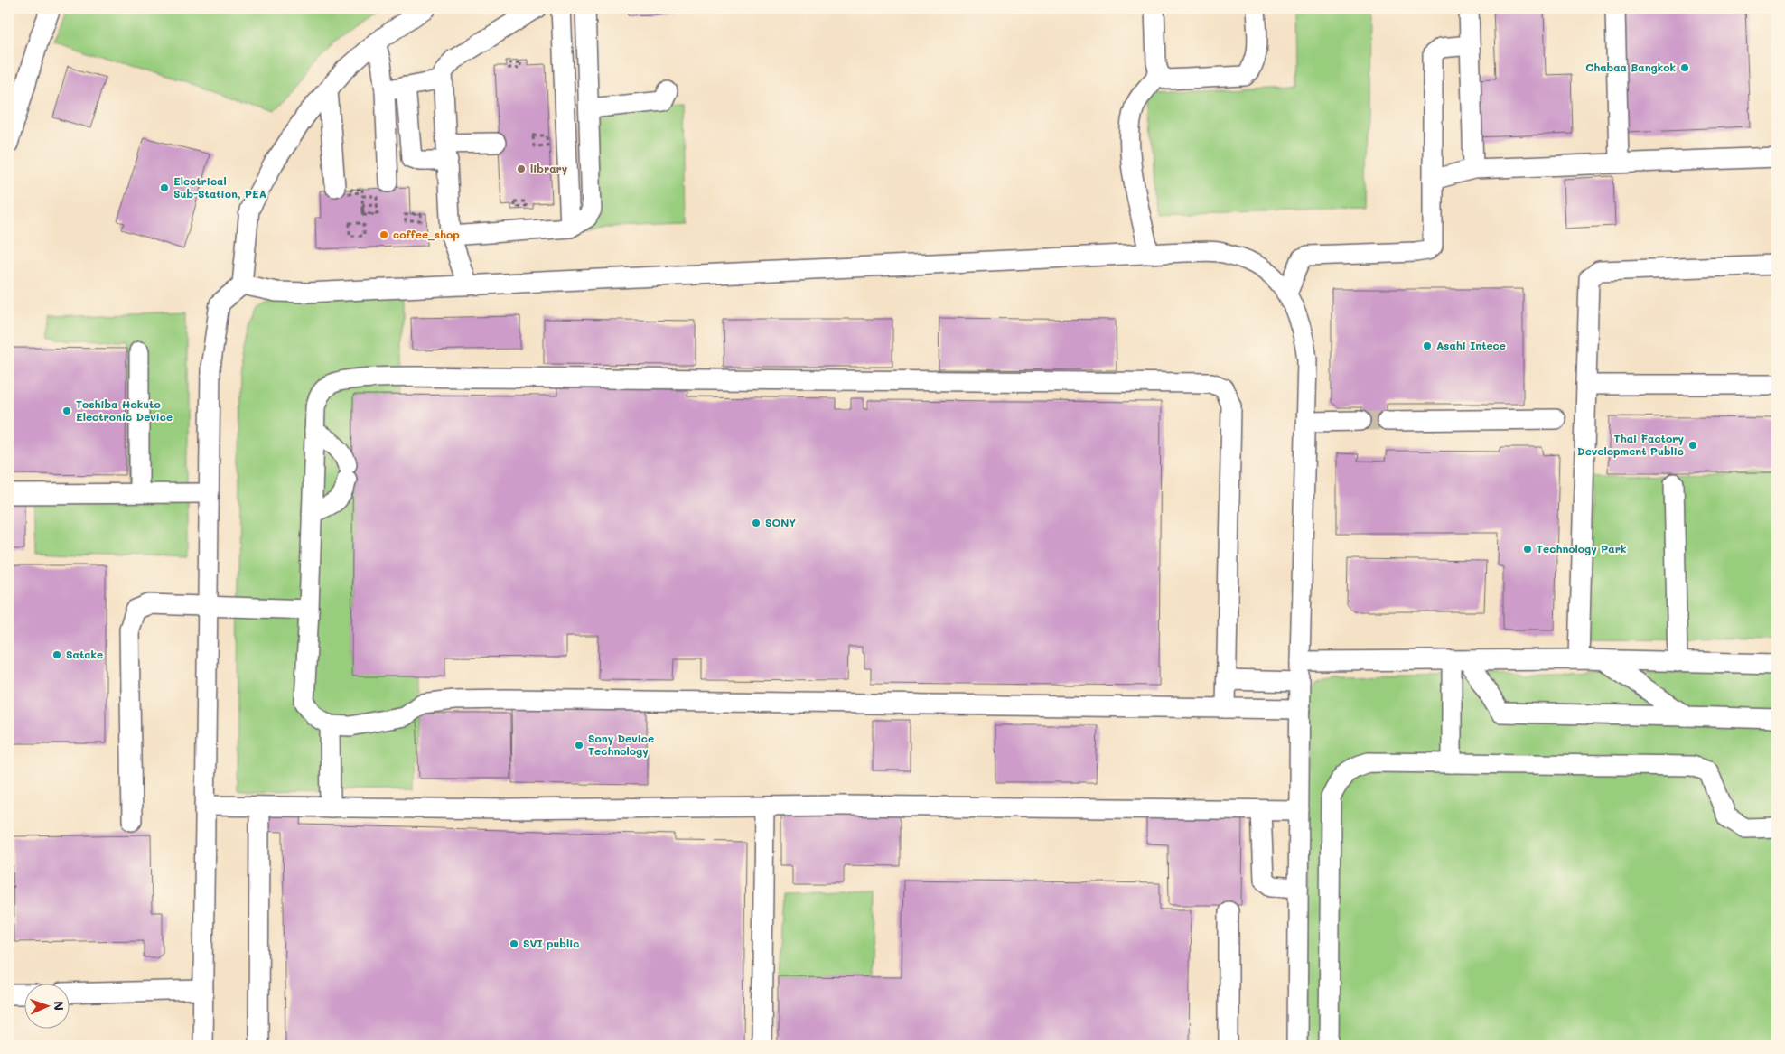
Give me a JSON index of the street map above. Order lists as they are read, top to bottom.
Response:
{
  "places": [
    "Chabaa Bangkok",
    "library",
    "Electrical Sub-Station, PEA",
    "coffee_shop",
    "Asahi Intece",
    "Toshiba Hokuto Electronic Device",
    "Thai Factory Development Public",
    "SONY",
    "Technology Park",
    "Satake",
    "Sony Device Technology",
    "SVI public"
  ],
  "north": "right"
}
